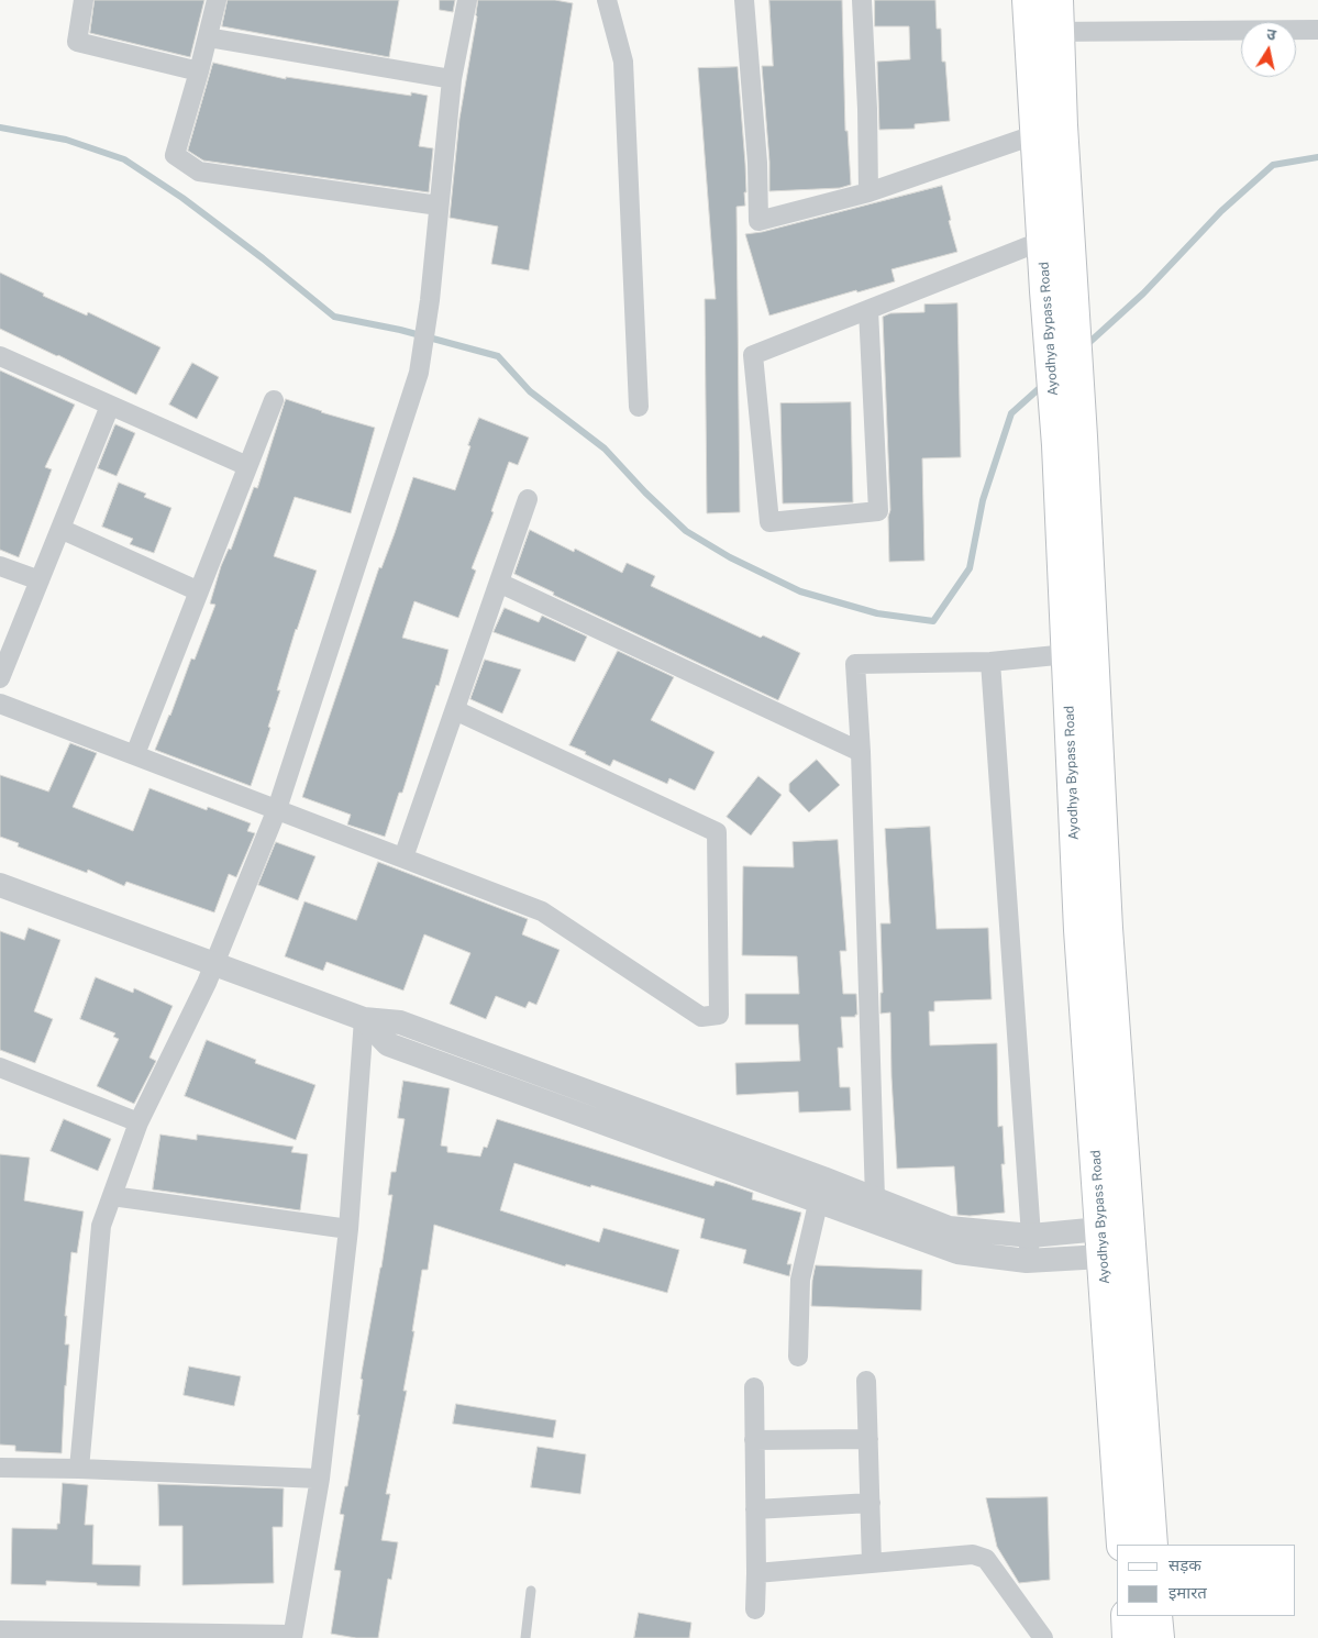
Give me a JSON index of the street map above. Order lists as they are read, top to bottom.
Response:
{
  "streets": {
    "main road": ["Ayodhya Bypass Road"]
  },
  "legend": ["सड़क", "इमारत"],
  "north": "top"
}
